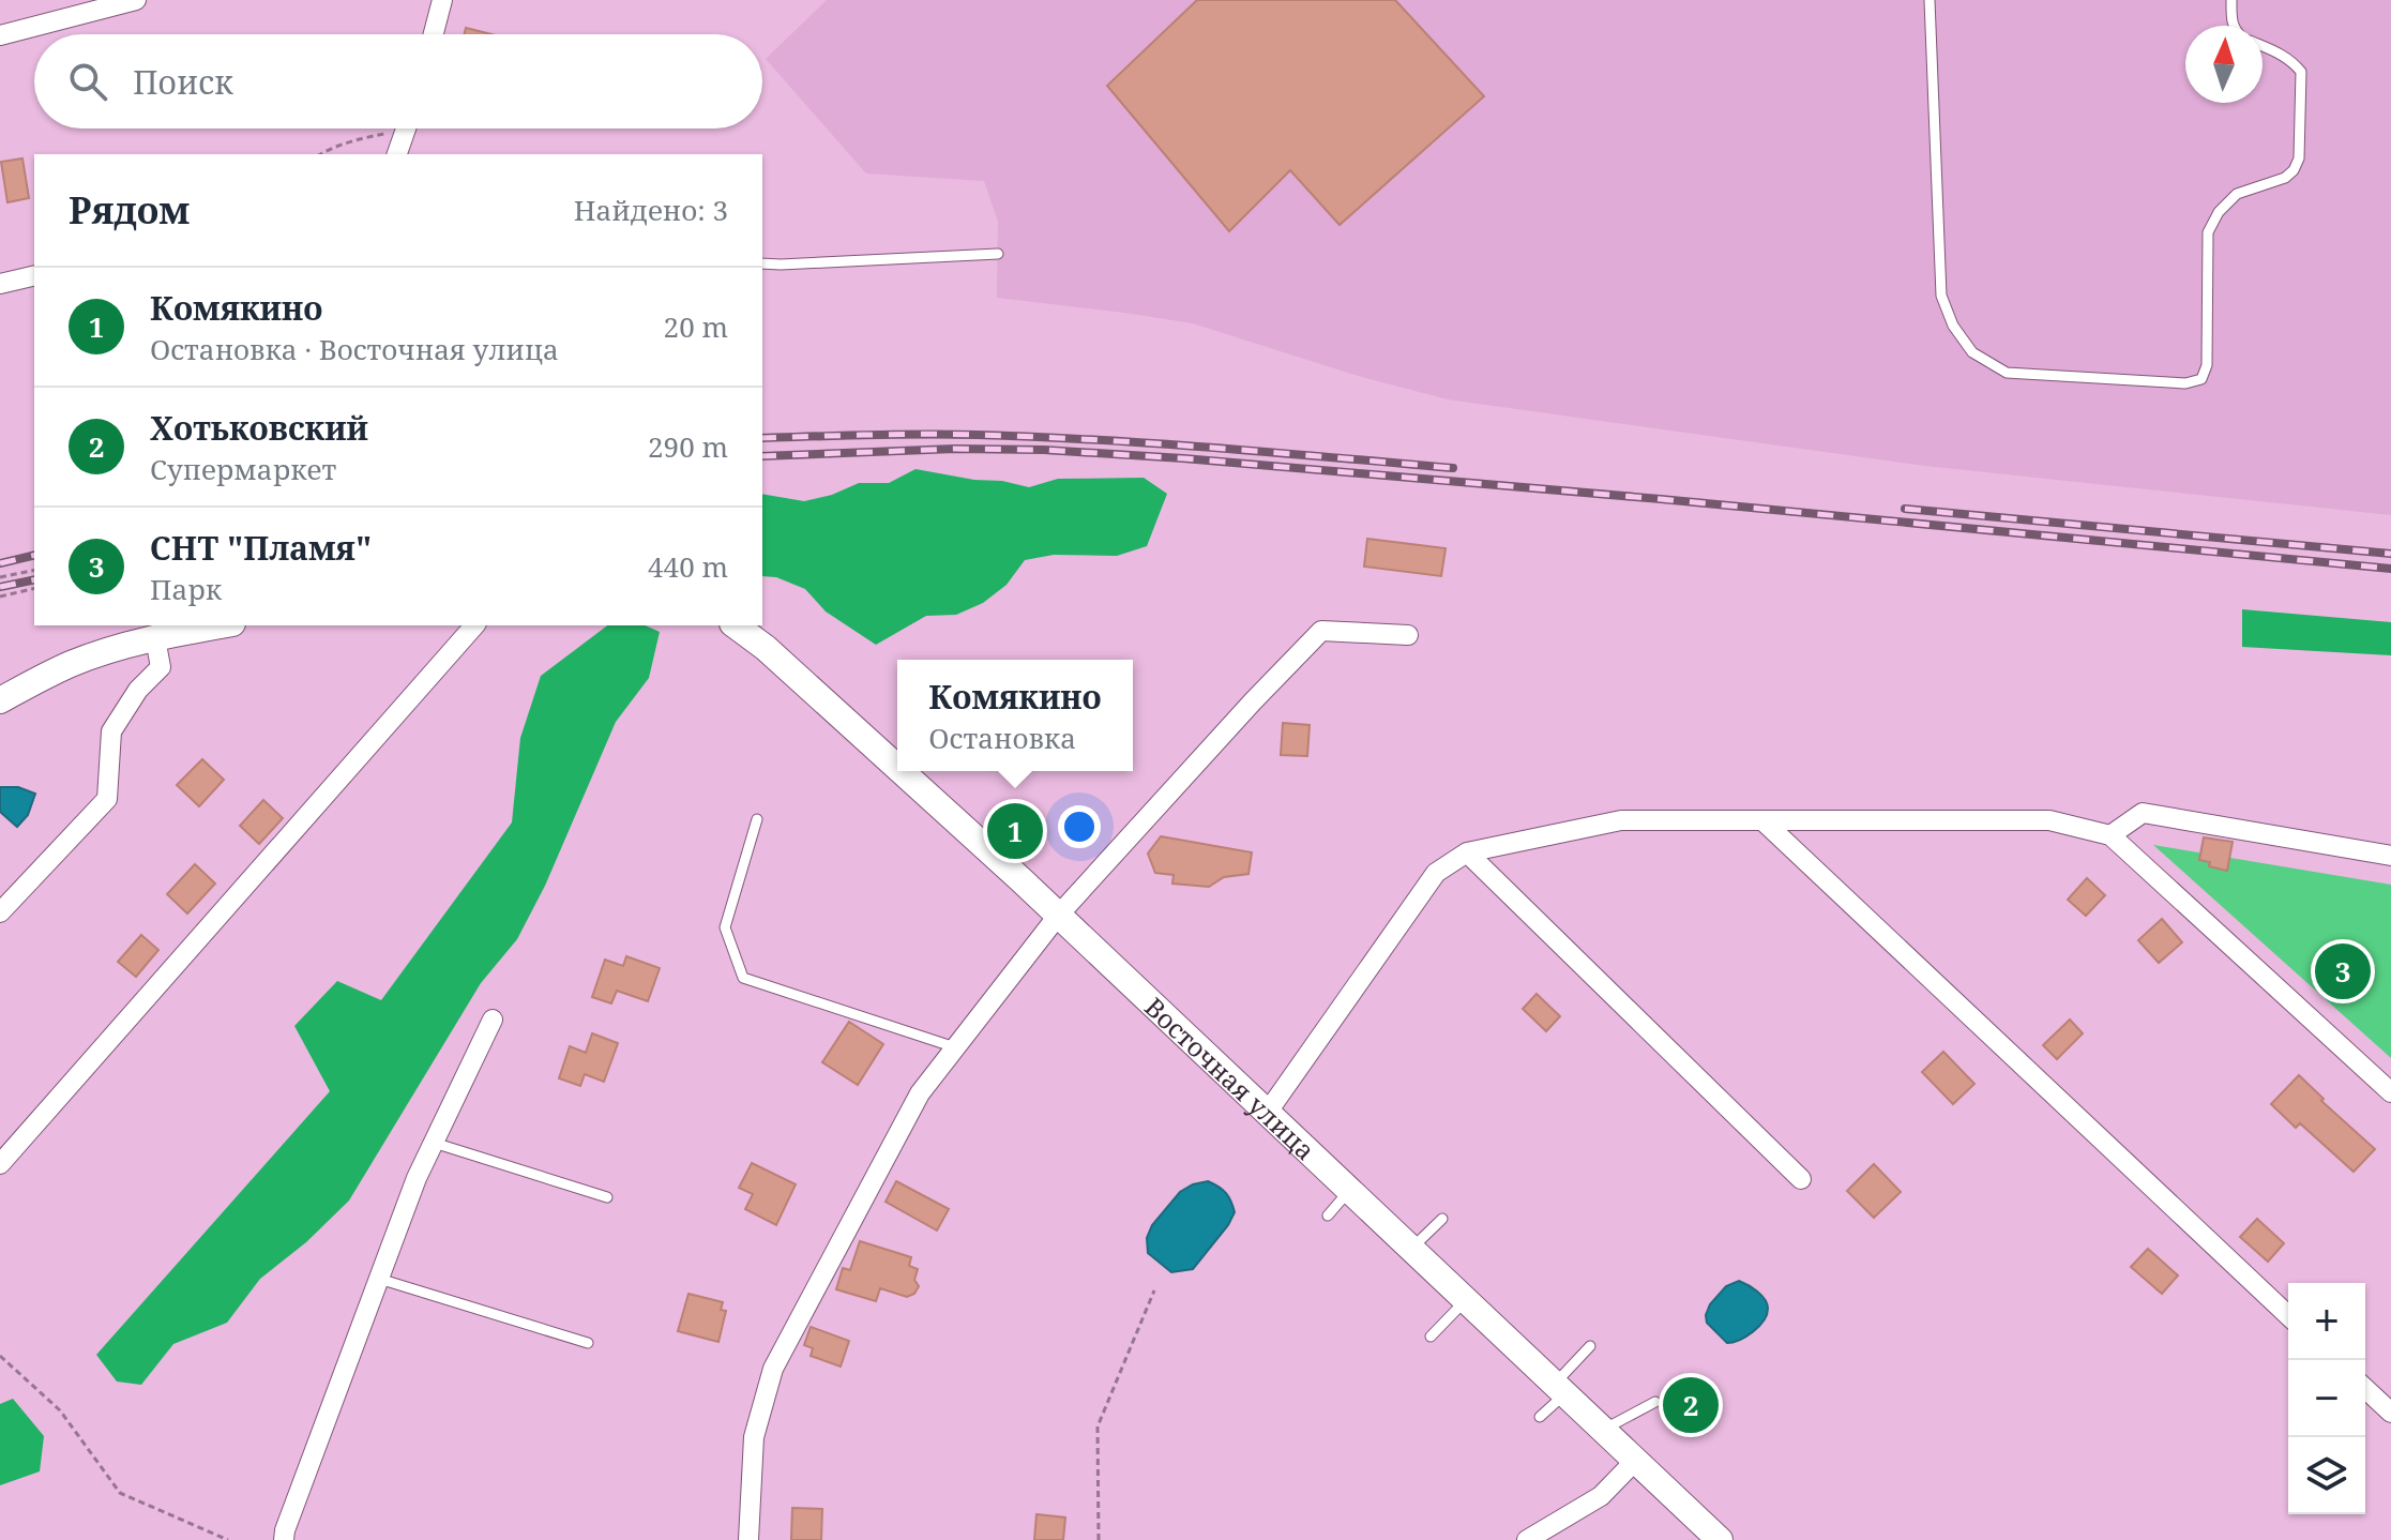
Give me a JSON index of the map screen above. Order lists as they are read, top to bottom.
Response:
{
  "streets": {
    "main road": ["Восточная улица"]
  },
  "north": "top",
  "page": {
    "search": "Поиск",
    "heading": ["Рядом", "Найдено: 3"],
    "list": [
      {
        "mark": "1",
        "name": "Комякино",
        "note": "Остановка · Восточная улица",
        "value": "20 m"
      },
      {
        "mark": "2",
        "name": "Хотьковский",
        "note": "Супермаркет",
        "value": "290 m"
      },
      {
        "mark": "3",
        "name": "СНТ \"Пламя\"",
        "note": "Парк",
        "value": "440 m"
      }
    ],
    "popup": ["Комякино", "Остановка"],
    "pins": ["1", "3", "2"],
    "map_buttons": ["+", "−"]
  }
}
